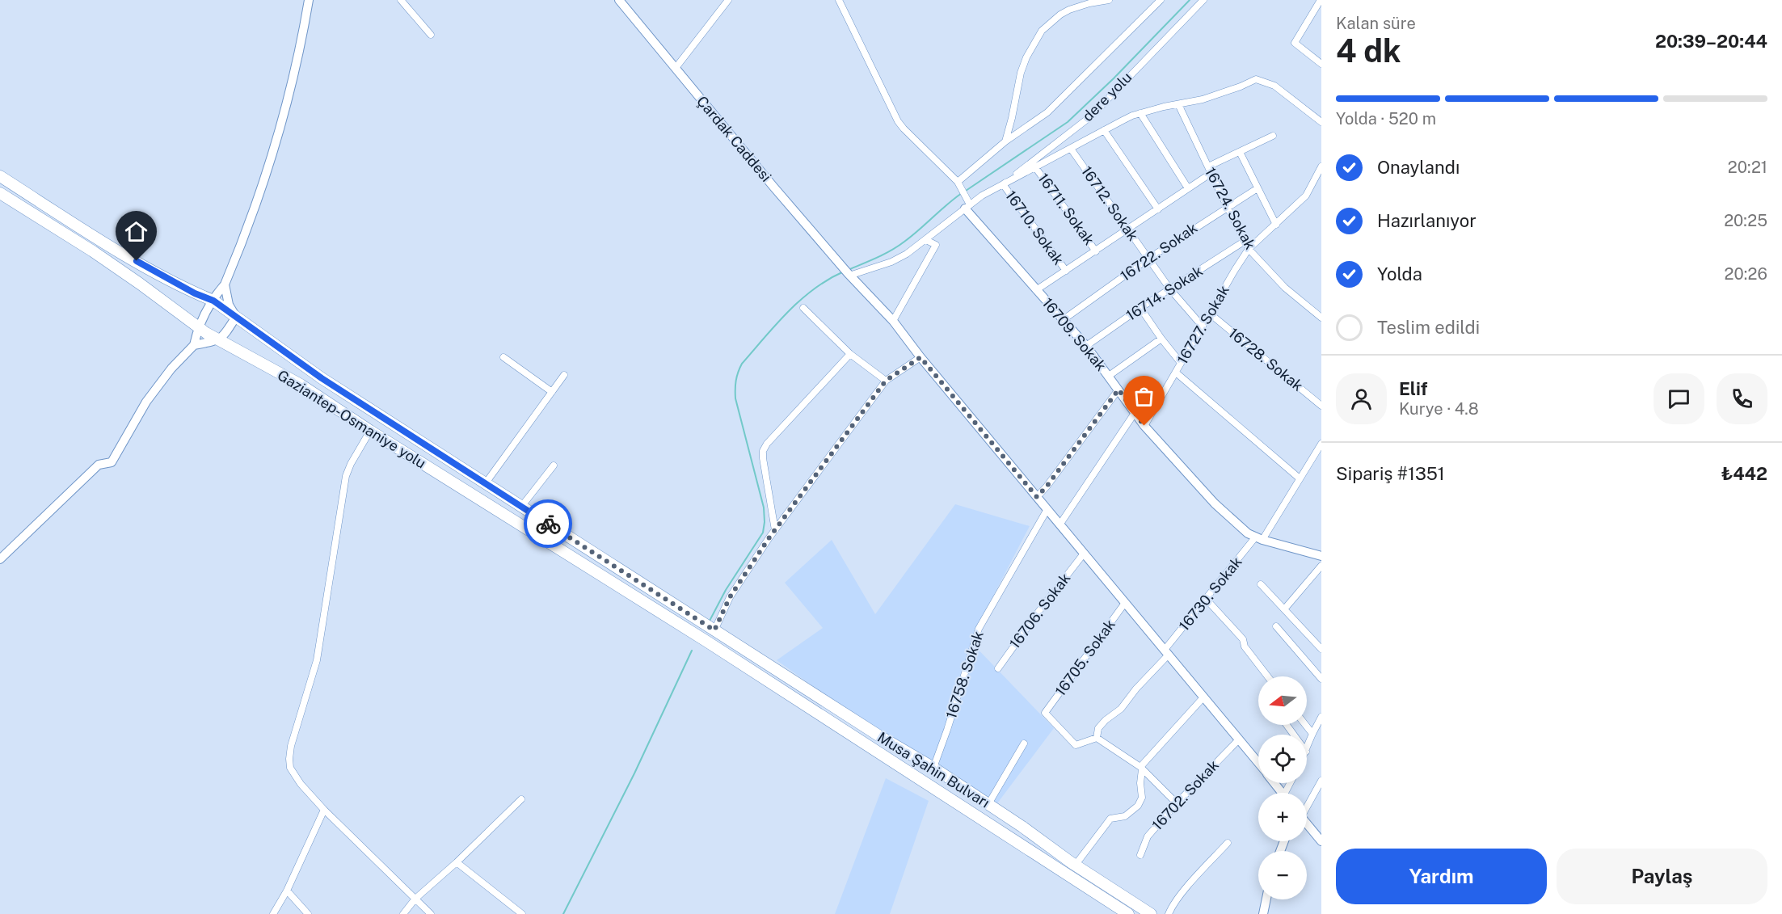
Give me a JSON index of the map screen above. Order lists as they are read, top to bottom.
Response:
{
  "streets": {
    "highway": ["Gaziantep-Osmaniye yolu", "Musa Şahin Bulvarı"],
    "street": [
      "dere yolu",
      "Çardak Caddesi",
      "16712. Sokak",
      "16724. Sokak",
      "16711. Sokak",
      "16710. Sokak",
      "16722. Sokak",
      "16714. Sokak",
      "16727. Sokak",
      "16709. Sokak",
      "16728. Sokak",
      "16730. Sokak",
      "16706. Sokak",
      "16705. Sokak",
      "16758. Sokak",
      "16702. Sokak"
    ]
  },
  "crossings": [
    ["dere yolu", "16710. Sokak"],
    ["Çardak Caddesi", "16730. Sokak"],
    ["Çardak Caddesi", "16706. Sokak"],
    ["Çardak Caddesi", "16705. Sokak"],
    ["Çardak Caddesi", "16758. Sokak"],
    ["Çardak Caddesi", "16702. Sokak"],
    ["16712. Sokak", "16722. Sokak"],
    ["16712. Sokak", "16714. Sokak"],
    ["16712. Sokak", "16727. Sokak"],
    ["16724. Sokak", "16722. Sokak"],
    ["16724. Sokak", "16714. Sokak"],
    ["16724. Sokak", "16727. Sokak"],
    ["16722. Sokak", "16709. Sokak"],
    ["16714. Sokak", "16709. Sokak"],
    ["16727. Sokak", "16709. Sokak"],
    ["16727. Sokak", "16728. Sokak"],
    ["16709. Sokak", "16730. Sokak"],
    ["Gaziantep-Osmaniye yolu", "Musa Şahin Bulvarı"],
    ["16730. Sokak", "16705. Sokak"],
    ["16758. Sokak", "Musa Şahin Bulvarı"]
  ],
  "north": "left",
  "page": {
    "heading": ["4 dk", "Kalan süre", "20:39–20:44"],
    "panel": [
      "Elif",
      "Kurye · 4.8",
      "Sipariş #1351",
      "₺442"
    ],
    "bar": "Yolda · 520 m",
    "list": [
      ["Onaylandı", "20:21"],
      ["Hazırlanıyor", "20:25"],
      ["Yolda", "20:26"],
      "Teslim edildi"
    ],
    "map_buttons": ["+", "−"],
    "buttons": ["Yardım", "Paylaş"]
  }
}
